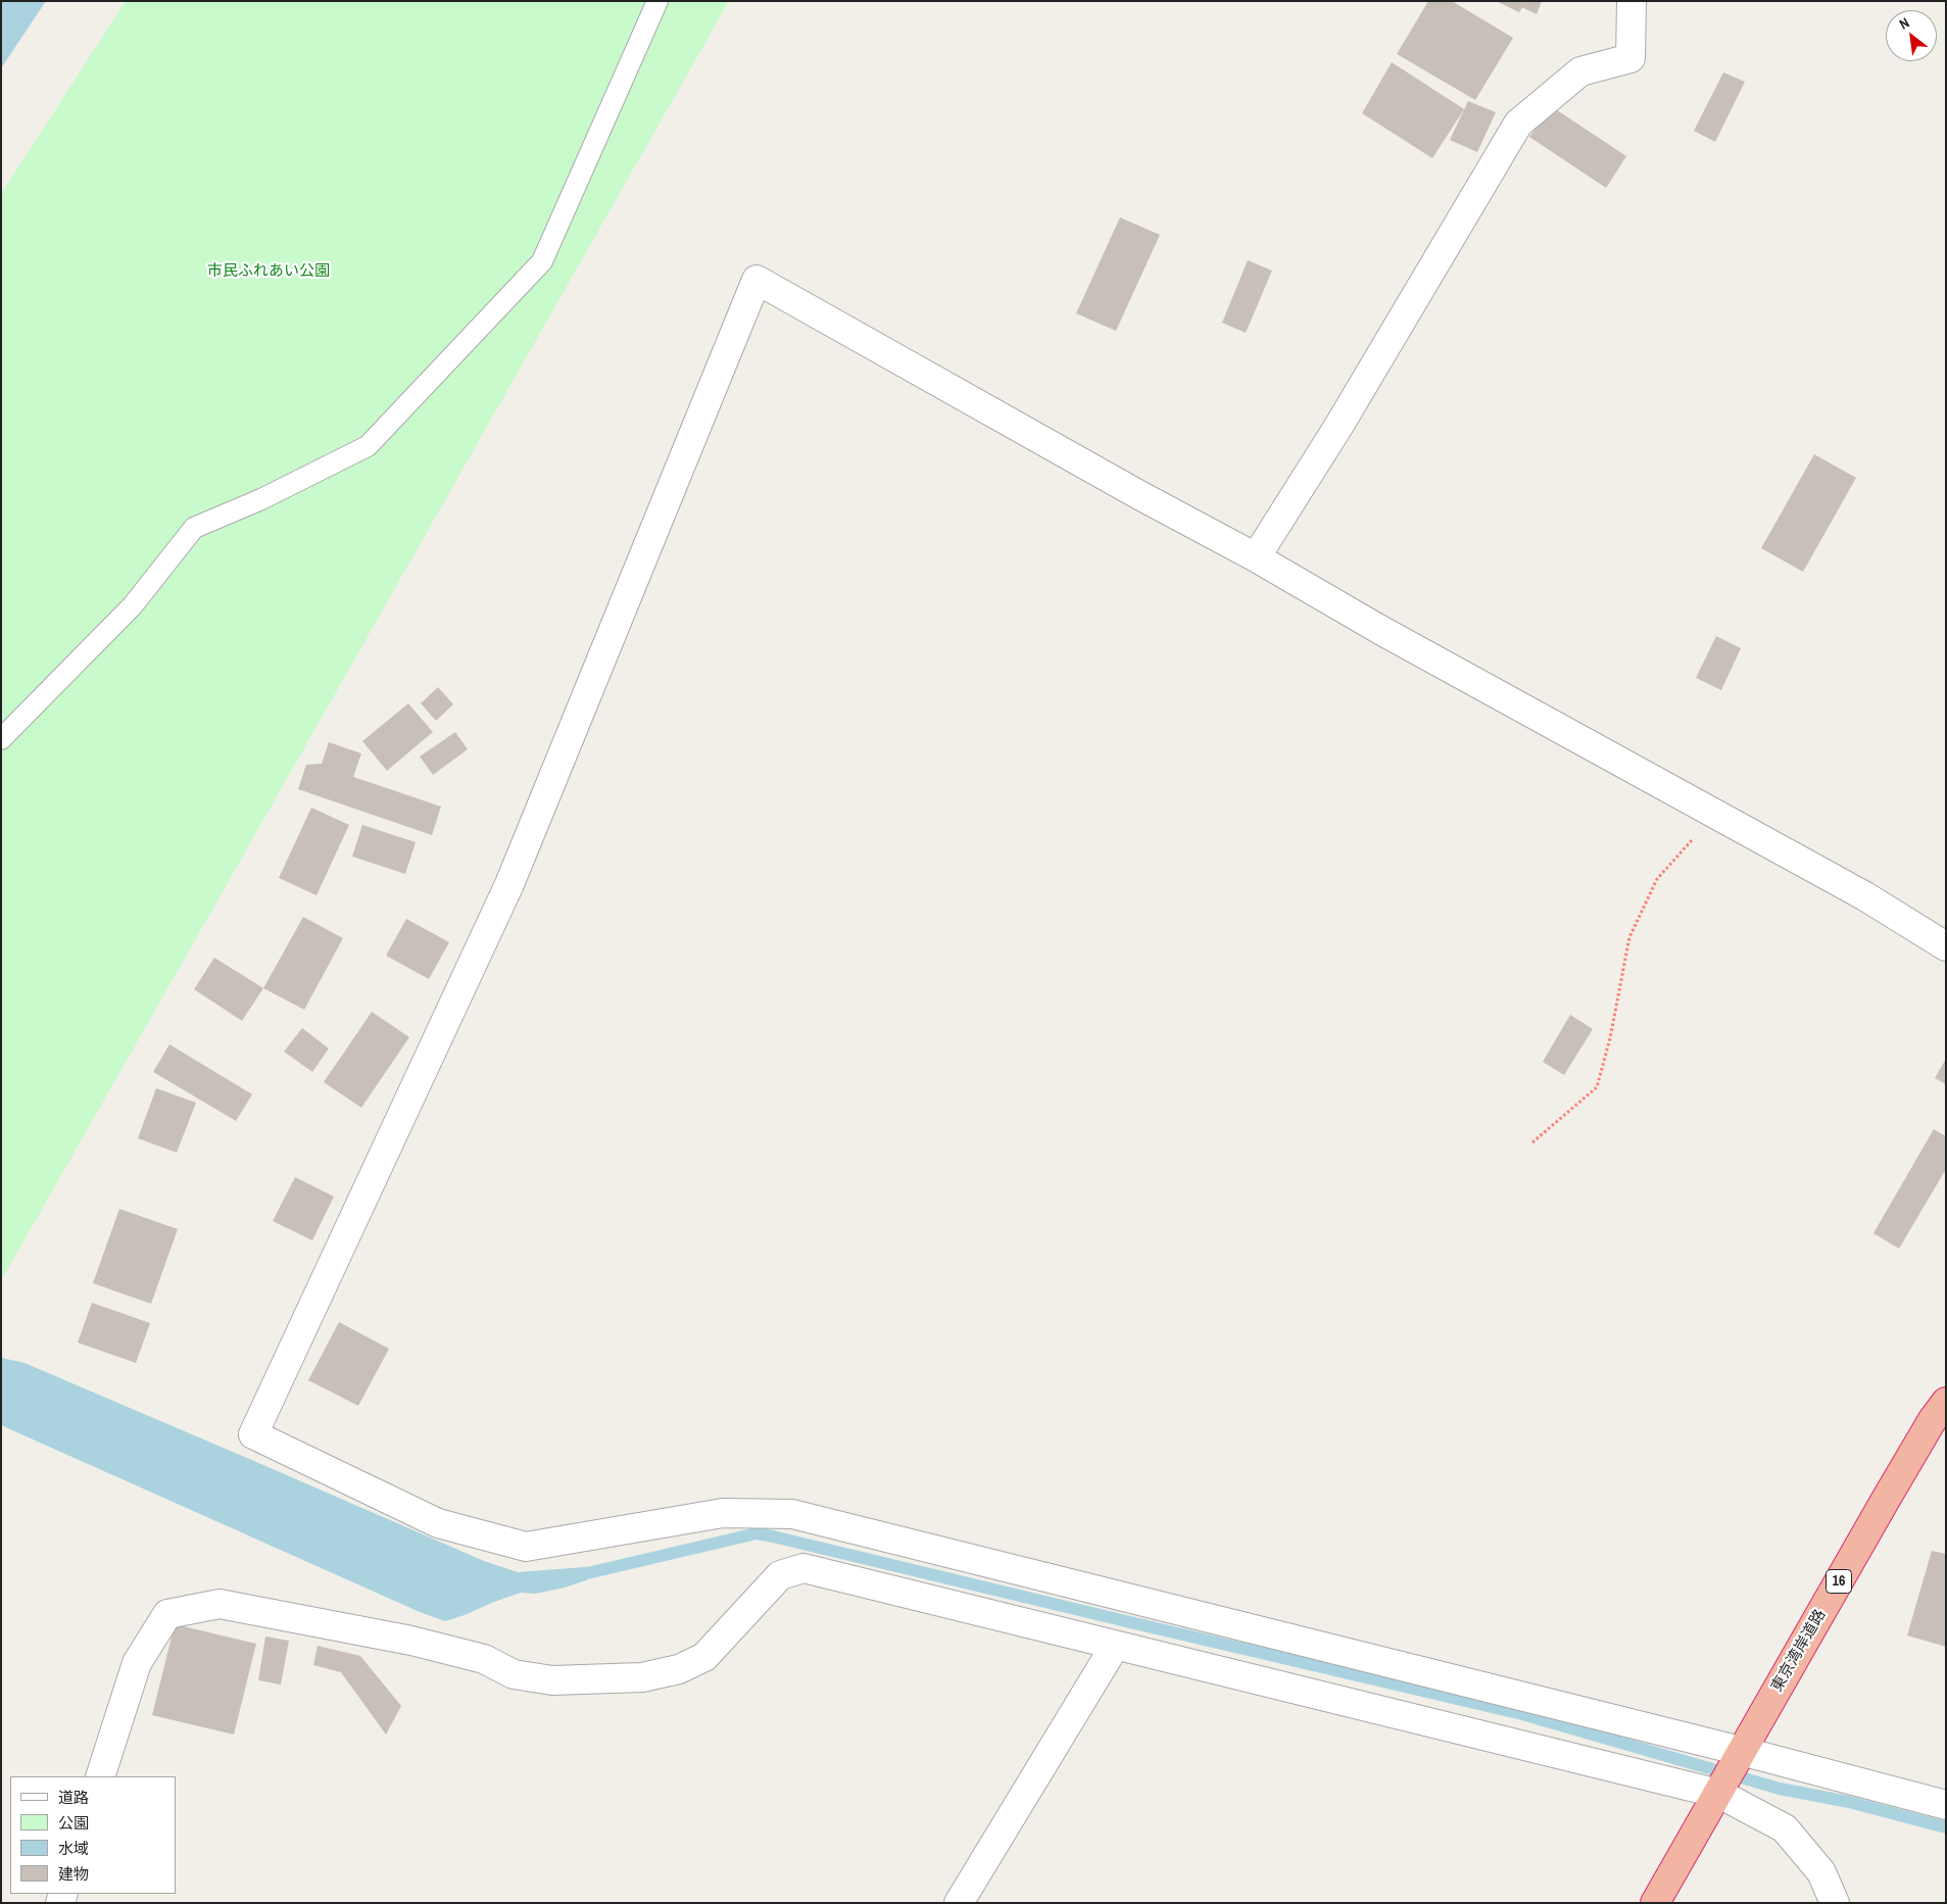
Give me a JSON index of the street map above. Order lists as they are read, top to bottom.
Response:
{
  "streets": {
    "highway": ["16", "東京湾岸道路"]
  },
  "parks": ["市民ふれあい公園"],
  "legend": [
    "道路",
    "公園",
    "水域",
    "建物"
  ],
  "north": "top left"
}
